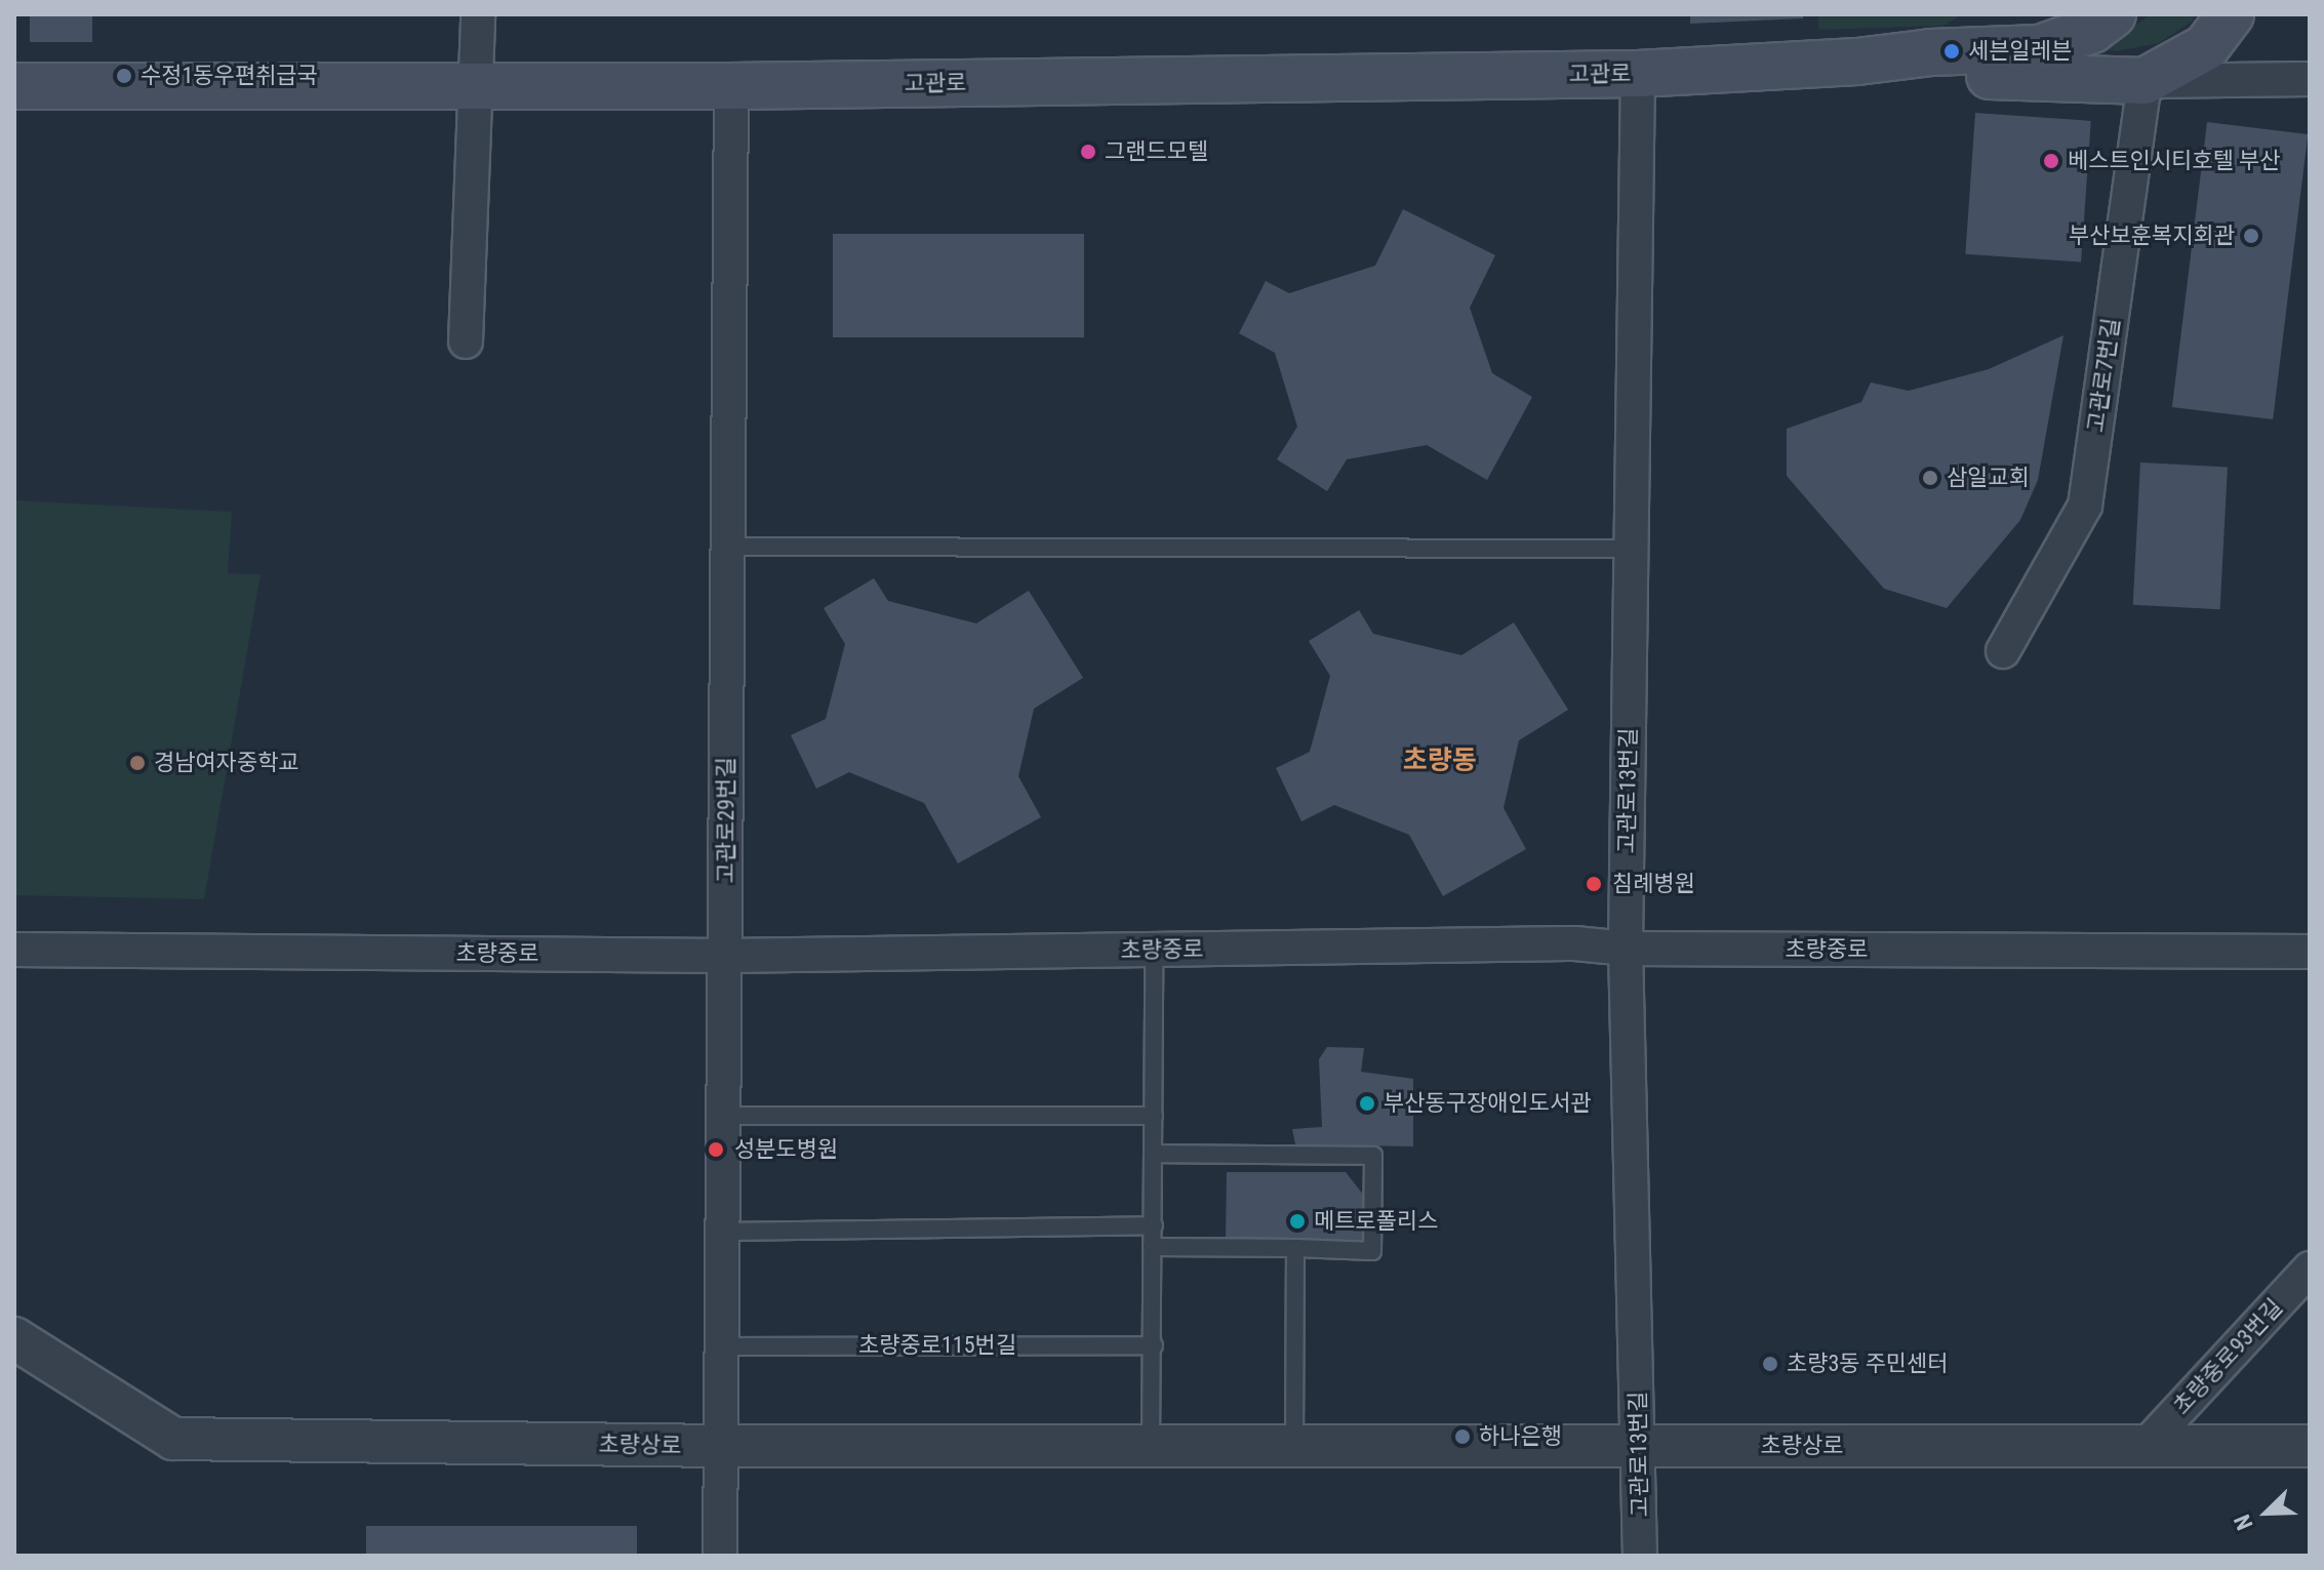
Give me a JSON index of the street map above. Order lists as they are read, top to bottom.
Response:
{
  "streets": {
    "main road": ["고관로"],
    "street": [
      "고관로7번길",
      "고관로13번길",
      "고관로29번길",
      "초량중로",
      "초량중로93번길",
      "초량상로"
    ],
    "lane": ["초량중로115번길"]
  },
  "crossings": [
    ["고관로", "고관로7번길"],
    ["고관로", "고관로13번길"],
    ["고관로", "고관로29번길"],
    ["고관로13번길", "초량중로"],
    ["고관로13번길", "초량상로"],
    ["고관로29번길", "초량중로"],
    ["고관로29번길", "초량중로115번길"],
    ["고관로29번길", "초량상로"],
    ["초량중로93번길", "초량상로"]
  ],
  "districts": ["초량동"],
  "places": [
    "세븐일레븐",
    "수정1동우편취급국",
    "그랜드모텔",
    "베스트인시티호텔 부산",
    "부산보훈복지회관",
    "삼일교회",
    "경남여자중학교",
    "침례병원",
    "부산동구장애인도서관",
    "성분도병원",
    "메트로폴리스",
    "초량3동 주민센터",
    "하나은행"
  ],
  "north": "bottom left"
}
